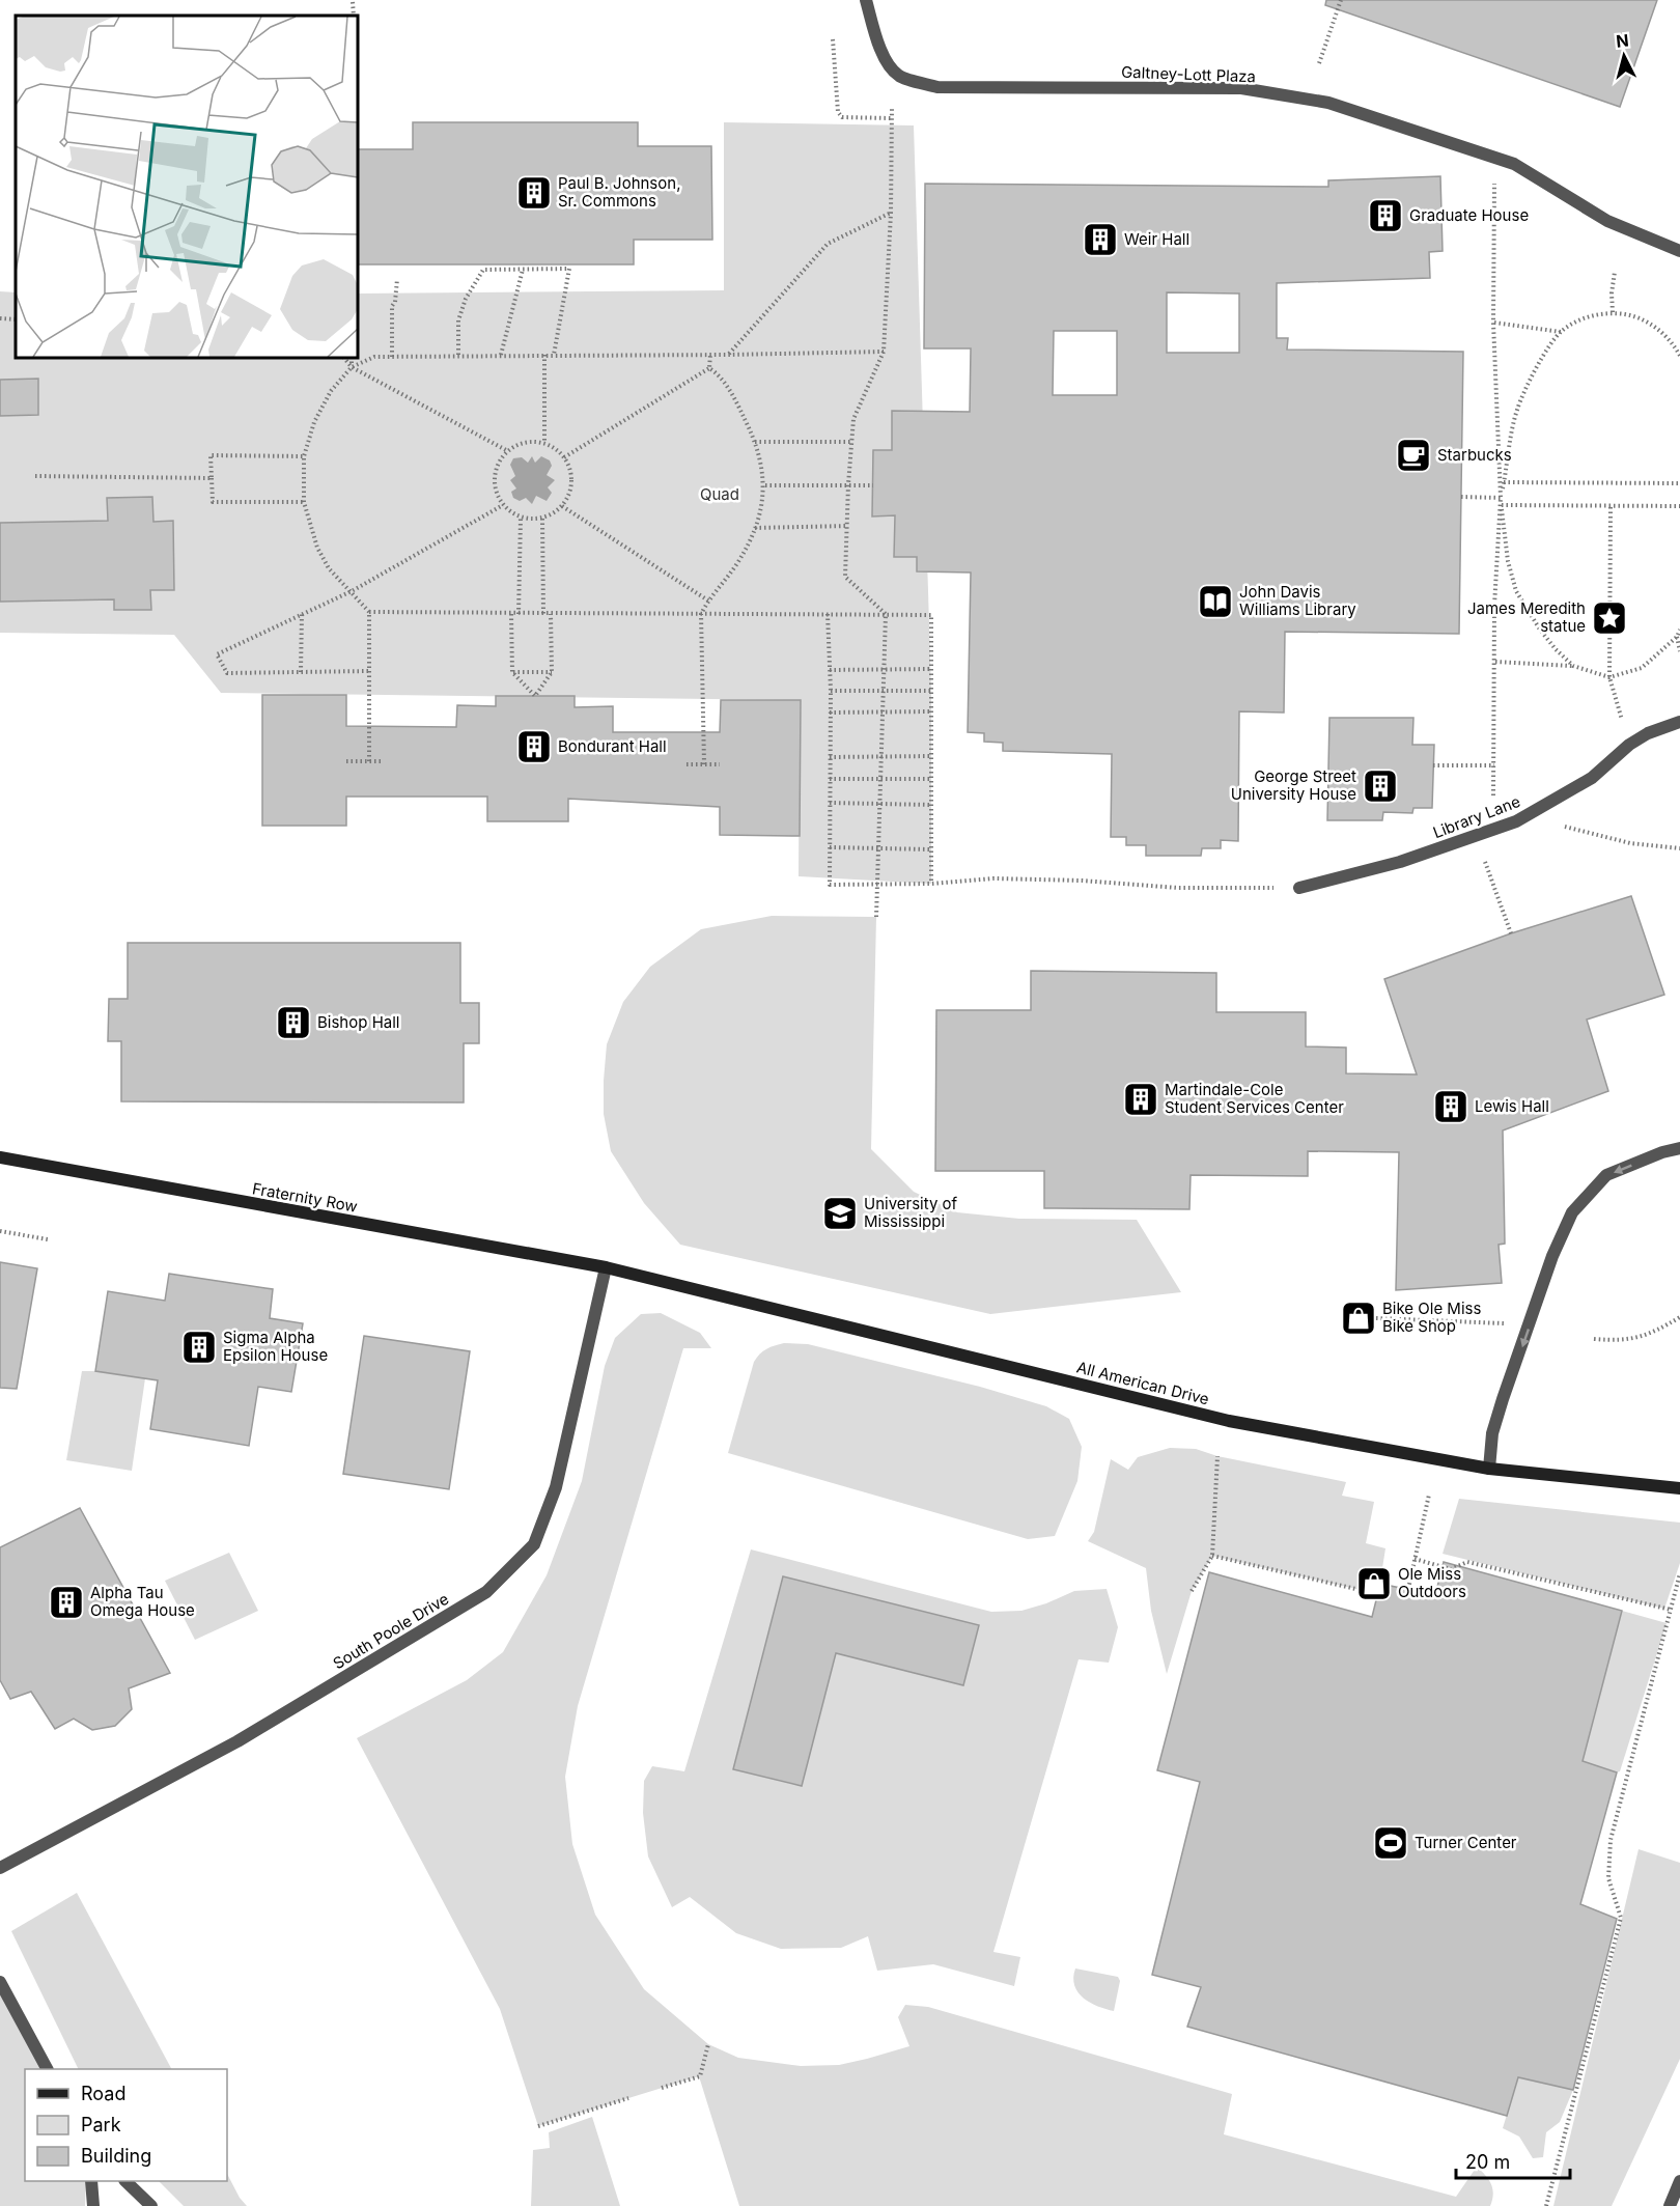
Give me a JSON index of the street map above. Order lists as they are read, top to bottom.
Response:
{
  "streets": {
    "street": [
      "Galtney-Lott Plaza",
      "Library Lane",
      "Fraternity Row",
      "All American Drive",
      "South Poole Drive"
    ]
  },
  "crossings": [
    ["Fraternity Row", "All American Drive"],
    ["Fraternity Row", "South Poole Drive"],
    ["All American Drive", "South Poole Drive"]
  ],
  "parks": ["Quad"],
  "places": {
    "building": [
      "Paul B. Johnson, Sr. Commons",
      "Graduate House",
      "Weir Hall",
      "Bondurant Hall",
      "George Street University House",
      "Bishop Hall",
      "Martindale-Cole Student Services Center",
      "Lewis Hall",
      "Sigma Alpha Epsilon House",
      "Alpha Tau Omega House"
    ],
    "cafe": ["Starbucks"],
    "library": ["John Davis Williams Library"],
    "place": ["James Meredith statue"],
    "school or university": ["University of Mississippi"],
    "shop": ["Bike Ole Miss Bike Shop", "Ole Miss Outdoors"],
    "sports": ["Turner Center"]
  },
  "legend": ["Road", "Park", "Building"],
  "scale_bar": "20 m",
  "north": "top"
}
